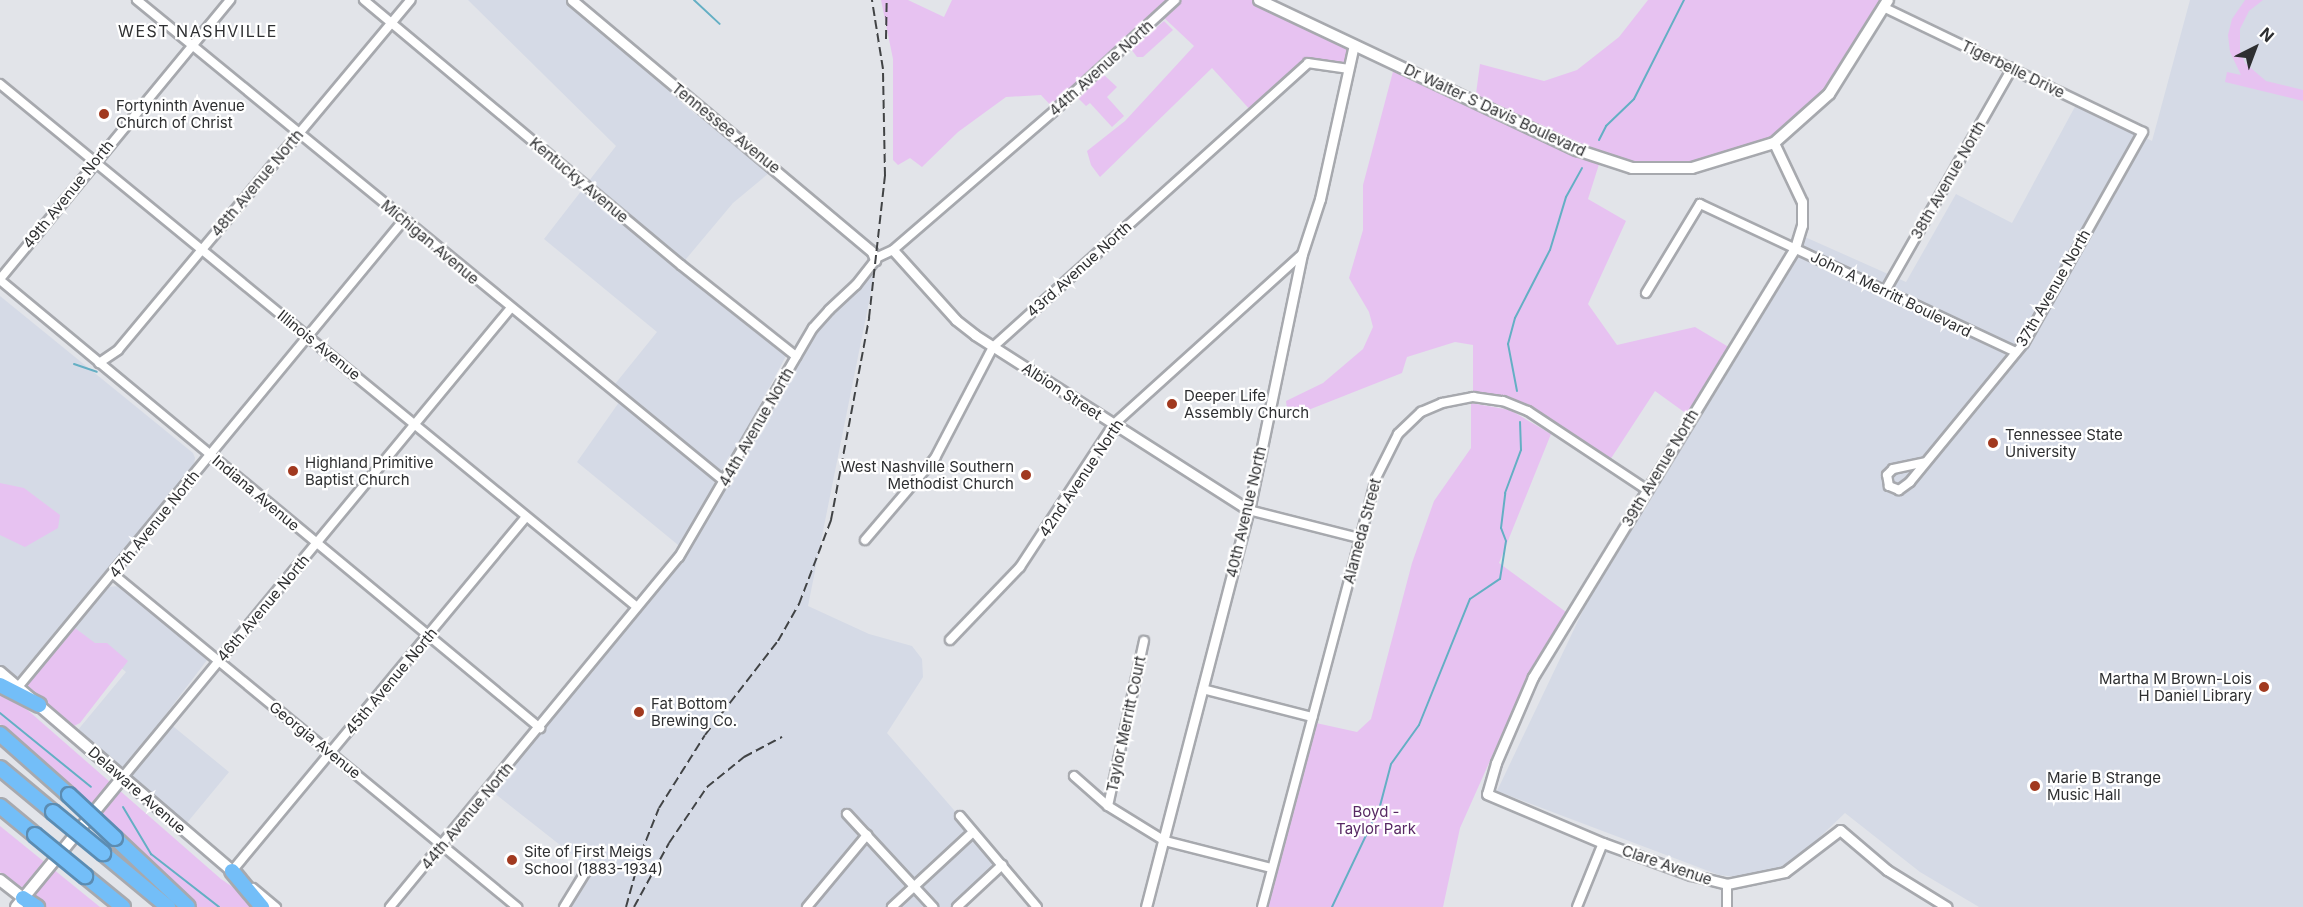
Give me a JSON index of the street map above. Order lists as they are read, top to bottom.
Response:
{
  "streets": {
    "main road": ["Dr Walter S Davis Boulevard", "46th Avenue North", "Delaware Avenue"],
    "street": [
      "44th Avenue North",
      "Tigerbelle Drive",
      "Tennessee Avenue",
      "Kentucky Avenue",
      "38th Avenue North",
      "48th Avenue North",
      "49th Avenue North",
      "Michigan Avenue",
      "43rd Avenue North",
      "37th Avenue North",
      "John A Merritt Boulevard",
      "Illinois Avenue",
      "Albion Street",
      "39th Avenue North",
      "42nd Avenue North",
      "Indiana Avenue",
      "40th Avenue North",
      "47th Avenue North",
      "Alameda Street",
      "45th Avenue North",
      "Taylor Merritt Court",
      "Georgia Avenue",
      "Clare Avenue"
    ]
  },
  "crossings": [
    ["44th Avenue North", "Tennessee Avenue"],
    ["44th Avenue North", "Kentucky Avenue"],
    ["44th Avenue North", "Michigan Avenue"],
    ["44th Avenue North", "Illinois Avenue"],
    ["44th Avenue North", "Albion Street"],
    ["44th Avenue North", "Indiana Avenue"],
    ["44th Avenue North", "Georgia Avenue"],
    ["Tigerbelle Drive", "Dr Walter S Davis Boulevard"],
    ["Tigerbelle Drive", "38th Avenue North"],
    ["Tigerbelle Drive", "37th Avenue North"],
    ["Dr Walter S Davis Boulevard", "39th Avenue North"],
    ["Dr Walter S Davis Boulevard", "40th Avenue North"],
    ["Kentucky Avenue", "48th Avenue North"],
    ["38th Avenue North", "John A Merritt Boulevard"],
    ["48th Avenue North", "Michigan Avenue"],
    ["48th Avenue North", "Illinois Avenue"],
    ["48th Avenue North", "Indiana Avenue"],
    ["49th Avenue North", "Michigan Avenue"],
    ["49th Avenue North", "Illinois Avenue"],
    ["49th Avenue North", "Indiana Avenue"],
    ["Michigan Avenue", "47th Avenue North"],
    ["Michigan Avenue", "46th Avenue North"],
    ["43rd Avenue North", "Albion Street"],
    ["43rd Avenue North", "40th Avenue North"],
    ["37th Avenue North", "John A Merritt Boulevard"],
    ["John A Merritt Boulevard", "39th Avenue North"],
    ["Illinois Avenue", "47th Avenue North"],
    ["Illinois Avenue", "46th Avenue North"],
    ["Illinois Avenue", "45th Avenue North"],
    ["Albion Street", "42nd Avenue North"],
    ["Albion Street", "40th Avenue North"],
    ["39th Avenue North", "Alameda Street"],
    ["39th Avenue North", "Clare Avenue"],
    ["42nd Avenue North", "40th Avenue North"],
    ["Indiana Avenue", "47th Avenue North"],
    ["Indiana Avenue", "46th Avenue North"],
    ["Indiana Avenue", "45th Avenue North"],
    ["47th Avenue North", "Georgia Avenue"],
    ["47th Avenue North", "Delaware Avenue"],
    ["46th Avenue North", "Georgia Avenue"],
    ["46th Avenue North", "Delaware Avenue"],
    ["45th Avenue North", "Georgia Avenue"],
    ["45th Avenue North", "Delaware Avenue"]
  ],
  "districts": ["WEST NASHVILLE"],
  "parks": ["Boyd - Taylor Park"],
  "places": [
    "Fortyninth Avenue Church of Christ",
    "Deeper Life Assembly Church",
    "Tennessee State University",
    "Highland Primitive Baptist Church",
    "West Nashville Southern Methodist Church",
    "Martha M Brown-Lois H Daniel Library",
    "Fat Bottom Brewing Co.",
    "Marie B Strange Music Hall",
    "Site of First Meigs School (1883-1934)"
  ],
  "north": "top right"
}
